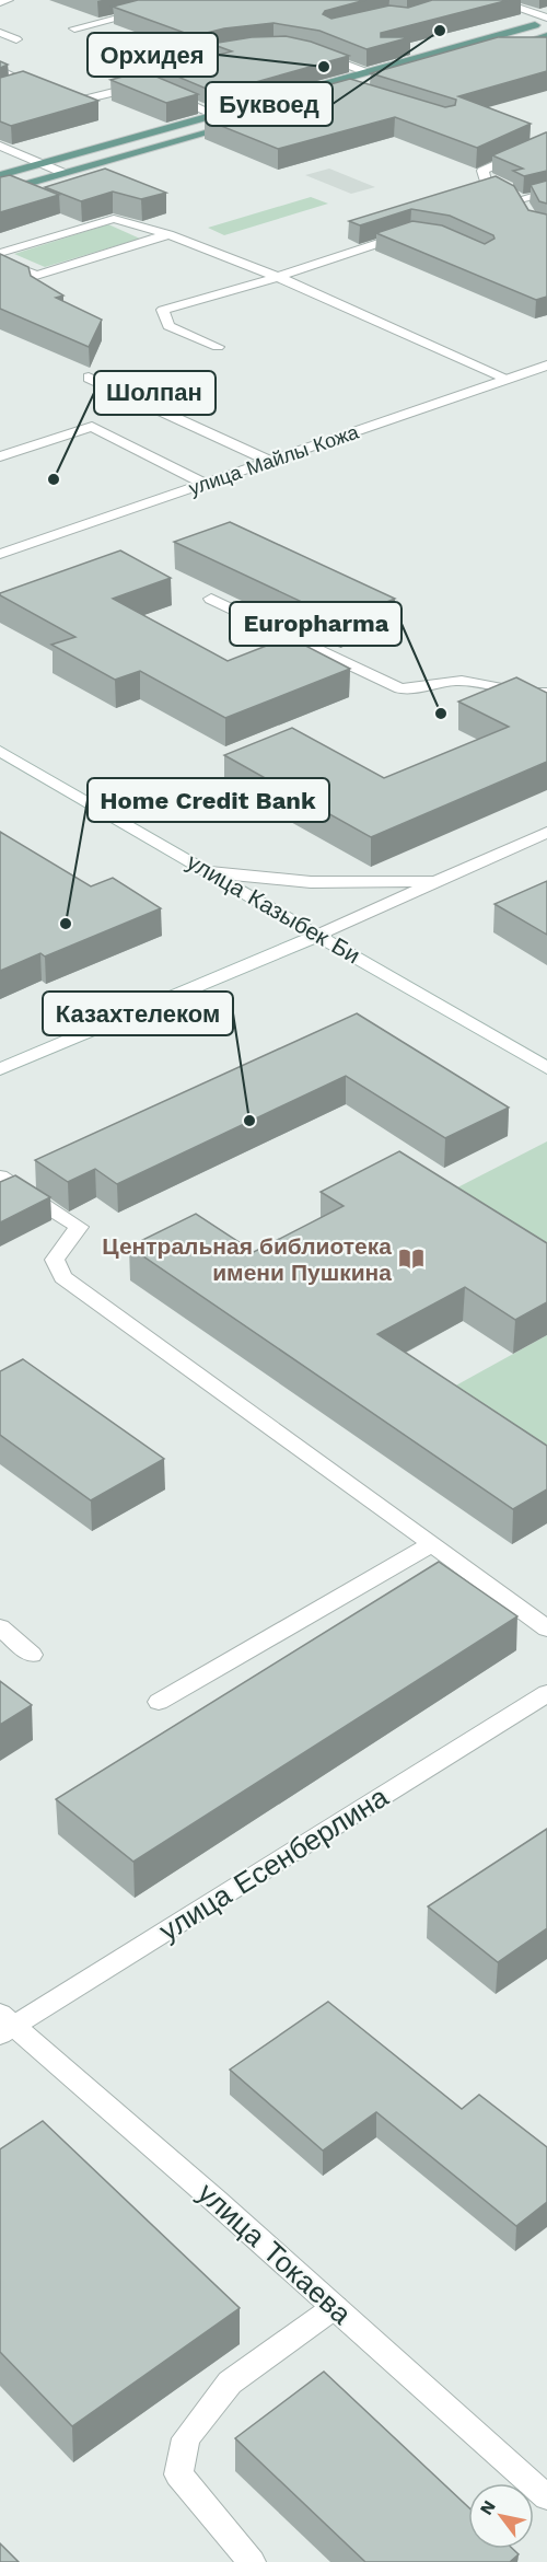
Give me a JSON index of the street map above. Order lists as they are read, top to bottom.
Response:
{
  "streets": {
    "street": [
      "улица Майлы Кожа",
      "улица Казыбек Би",
      "улица Есенберлина",
      "улица Токаева"
    ]
  },
  "crossings": [
    ["улица Есенберлина", "улица Токаева"]
  ],
  "places": {
    "other": [
      "Буквоед",
      "Орхидея",
      "Шолпан",
      "Europharma",
      "Home Credit Bank",
      "Казахтелеком"
    ],
    "library": ["Центральная библиотека имени Пушкина"]
  },
  "north": "top left"
}
